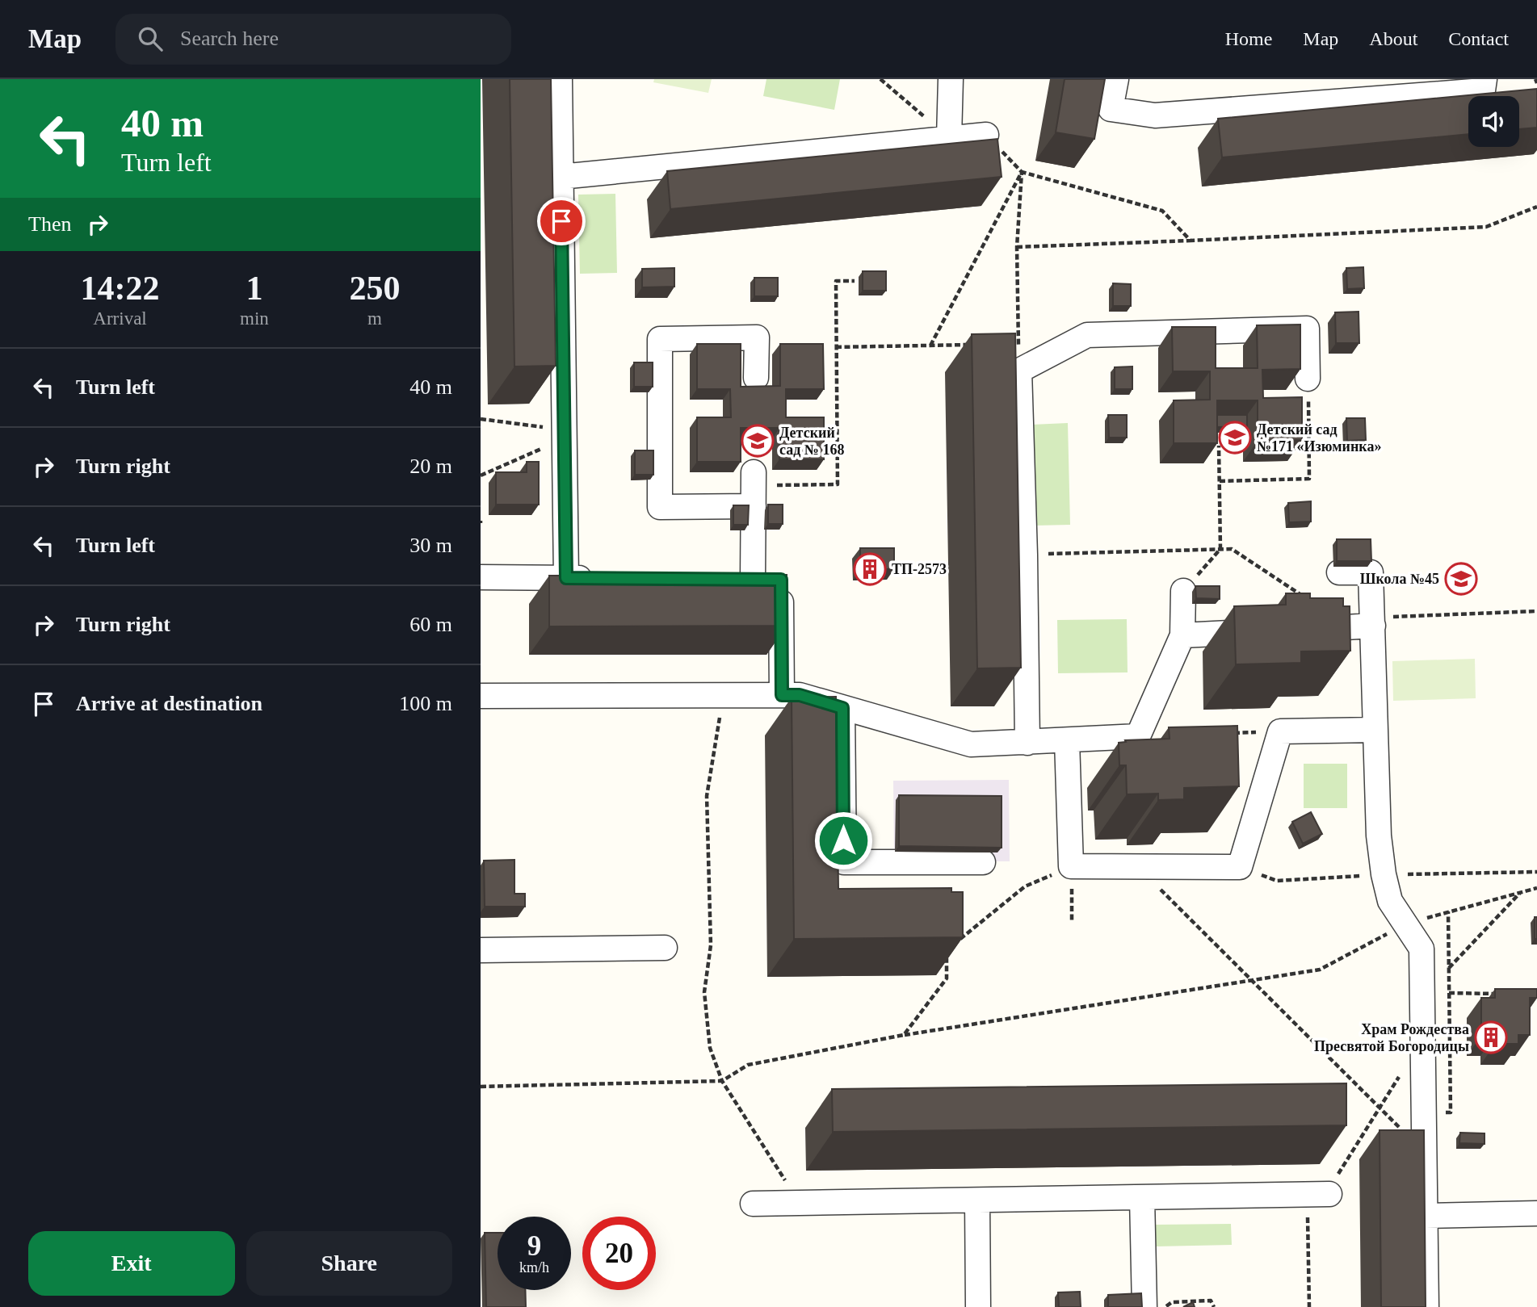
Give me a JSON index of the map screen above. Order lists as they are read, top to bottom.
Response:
{
  "places": {
    "school or university": ["Детский сад №171 «Изюминка»", "Детский сад № 168", "Школа №45"],
    "building": ["ТП-2573", "Храм Рождества Пресвятой Богородицы"]
  },
  "page": {
    "header": "Map",
    "search": "Search here",
    "nav": [
      "Home",
      "Map",
      "About",
      "Contact"
    ],
    "turn": ["40 m", "Turn left"],
    "then": "Then",
    "eta": [
      "14:22",
      "Arrival",
      "1",
      "min",
      "250",
      "m"
    ],
    "list": [
      {
        "name": "Turn left",
        "value": "40 m"
      },
      {
        "name": "Turn right",
        "value": "20 m"
      },
      {
        "name": "Turn left",
        "value": "30 m"
      },
      {
        "name": "Turn right",
        "value": "60 m"
      },
      {
        "name": "Arrive at destination",
        "value": "100 m"
      }
    ],
    "speed": "9 km/h",
    "limit": "20",
    "buttons": ["Exit", "Share"]
  }
}
